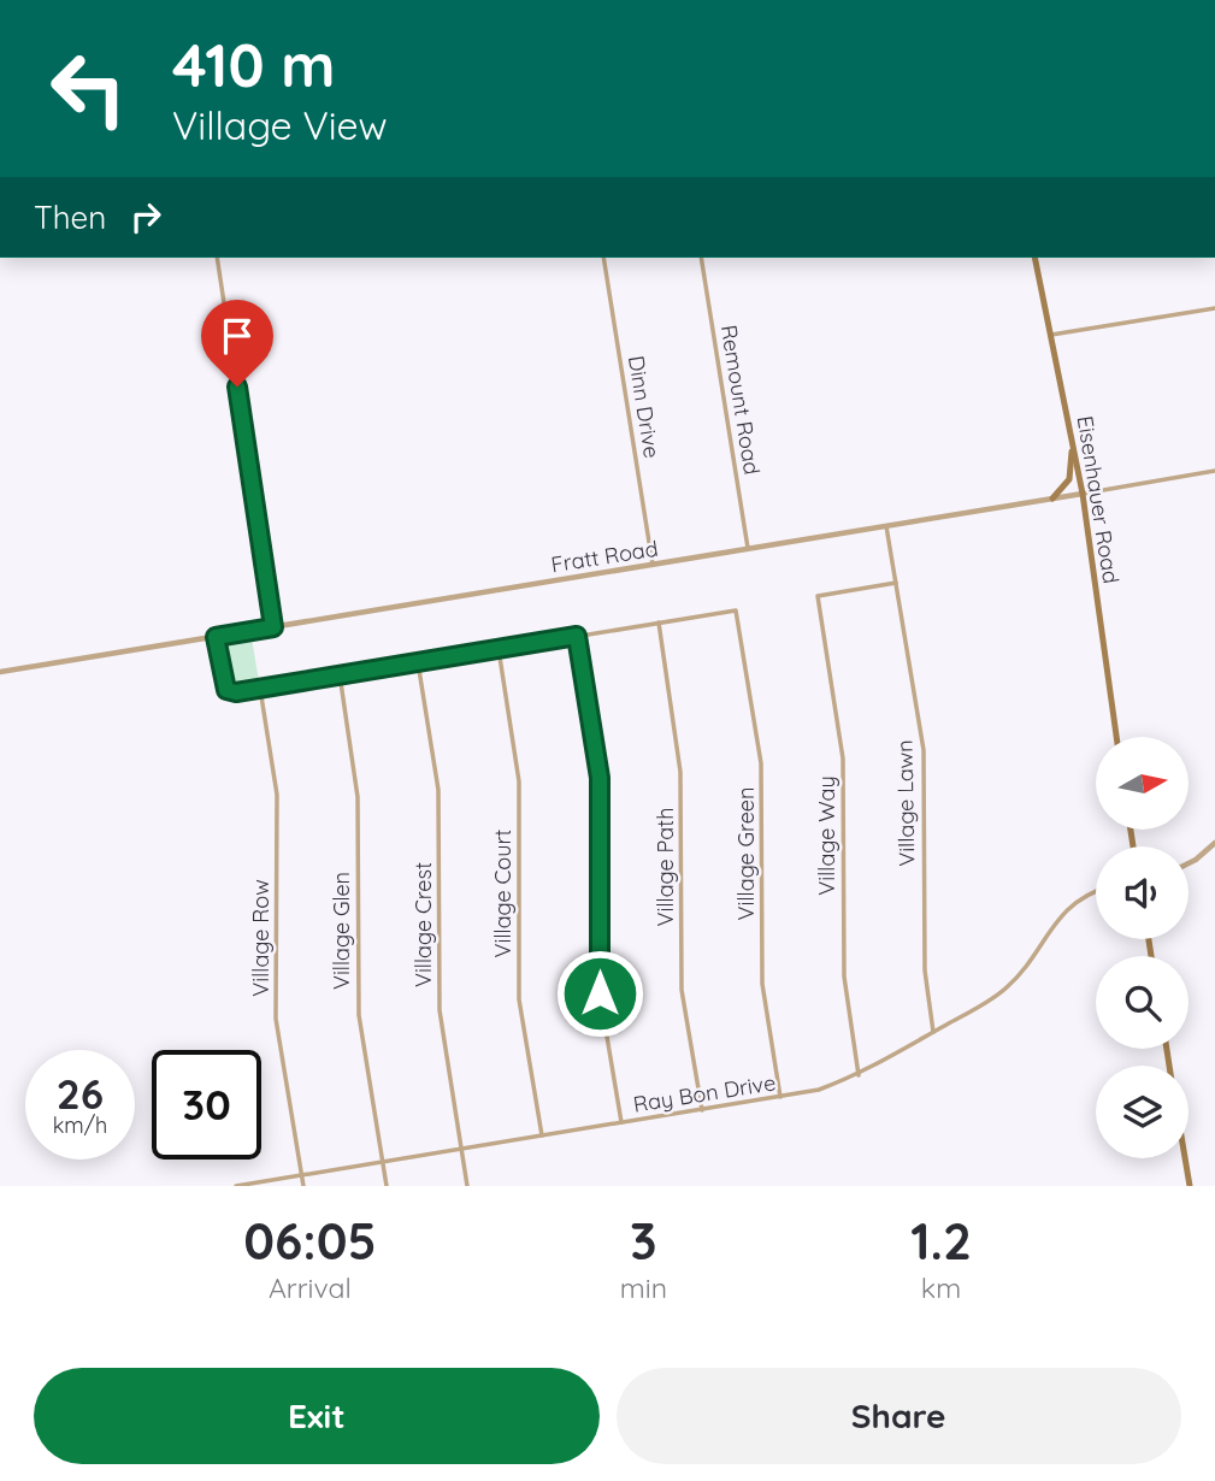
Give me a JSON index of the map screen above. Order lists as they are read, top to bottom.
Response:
{
  "streets": {
    "main road": ["Eisenhauer Road"],
    "street": [
      "Remount Road",
      "Dinn Drive",
      "Fratt Road",
      "Village Lawn",
      "Village Way",
      "Village Green",
      "Village Path",
      "Village Court",
      "Village Crest",
      "Village Glen",
      "Village Row",
      "Ray Bon Drive"
    ]
  },
  "crossings": [
    ["Remount Road", "Fratt Road"],
    ["Dinn Drive", "Fratt Road"],
    ["Eisenhauer Road", "Fratt Road"],
    ["Fratt Road", "Village Lawn"],
    ["Village Lawn", "Village Way"],
    ["Village Lawn", "Ray Bon Drive"],
    ["Village Way", "Ray Bon Drive"],
    ["Village Green", "Village Path"],
    ["Village Green", "Ray Bon Drive"],
    ["Village Path", "Ray Bon Drive"],
    ["Village Court", "Ray Bon Drive"],
    ["Village Crest", "Ray Bon Drive"],
    ["Village Glen", "Ray Bon Drive"],
    ["Village Row", "Ray Bon Drive"]
  ],
  "north": "right",
  "page": {
    "turn": ["410 m", "Village View"],
    "then": "Then",
    "speed": "26 km/h",
    "limit": "30",
    "eta": [
      "06:05",
      "Arrival",
      "3",
      "min",
      "1.2",
      "km"
    ],
    "buttons": ["Exit", "Share"]
  }
}
